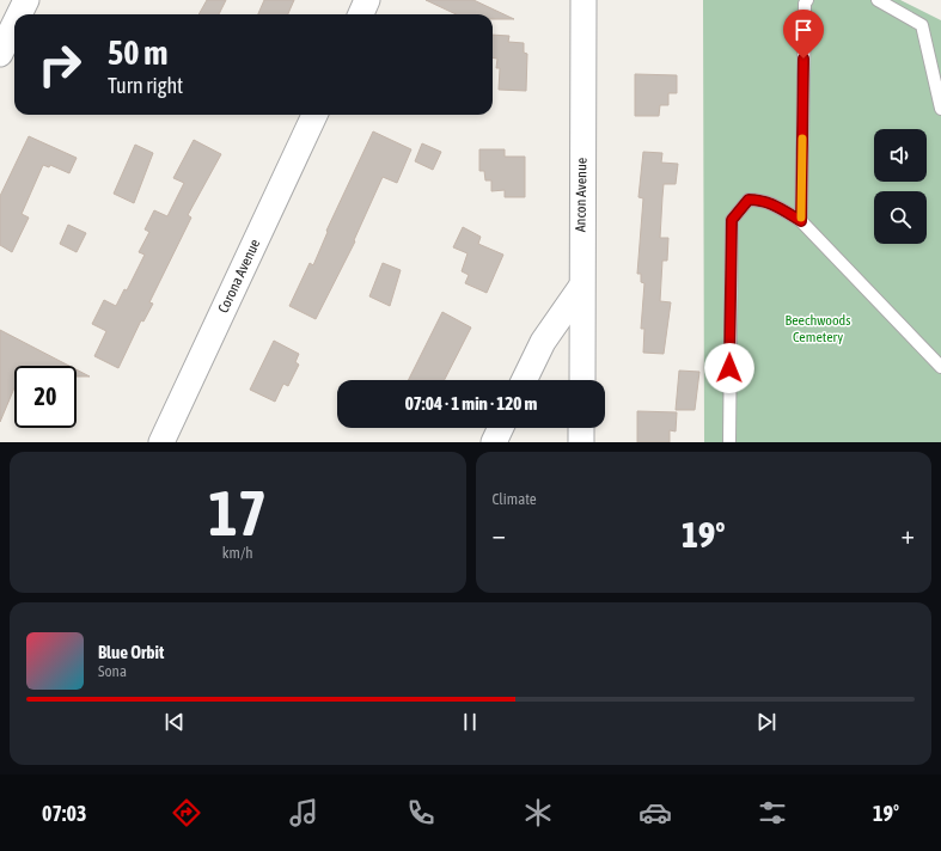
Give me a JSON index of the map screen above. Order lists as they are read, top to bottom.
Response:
{
  "streets": {
    "street": ["Ancon Avenue", "Corona Avenue"]
  },
  "parks": ["Beechwoods Cemetery"],
  "page": {
    "turn": ["50 m", "Turn right"],
    "limit": "20",
    "trip": "07:04 · 1 min · 120 m",
    "tile": [
      ["17", "km/h"],
      "Climate"
    ],
    "heat": ["−", "19°", "+"],
    "song": ["Blue Orbit", "Sona"],
    "tabs": ["07:03", "19°"]
  }
}
